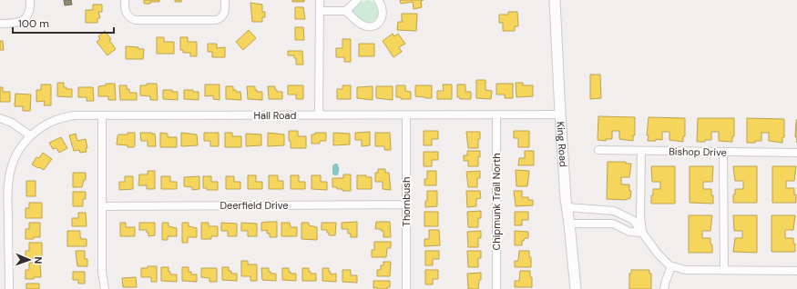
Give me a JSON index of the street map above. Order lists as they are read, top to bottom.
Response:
{
  "streets": {
    "main road": ["King Road"],
    "street": [
      "Hall Road",
      "Bishop Drive",
      "Thornbush",
      "Chipmunk Trail North",
      "Deerfield Drive"
    ]
  },
  "crossings": [
    ["Hall Road", "King Road"],
    ["Hall Road", "Thornbush"],
    ["Hall Road", "Chipmunk Trail North"],
    ["Thornbush", "Deerfield Drive"]
  ],
  "scale_bar": "100 m",
  "north": "right"
}
